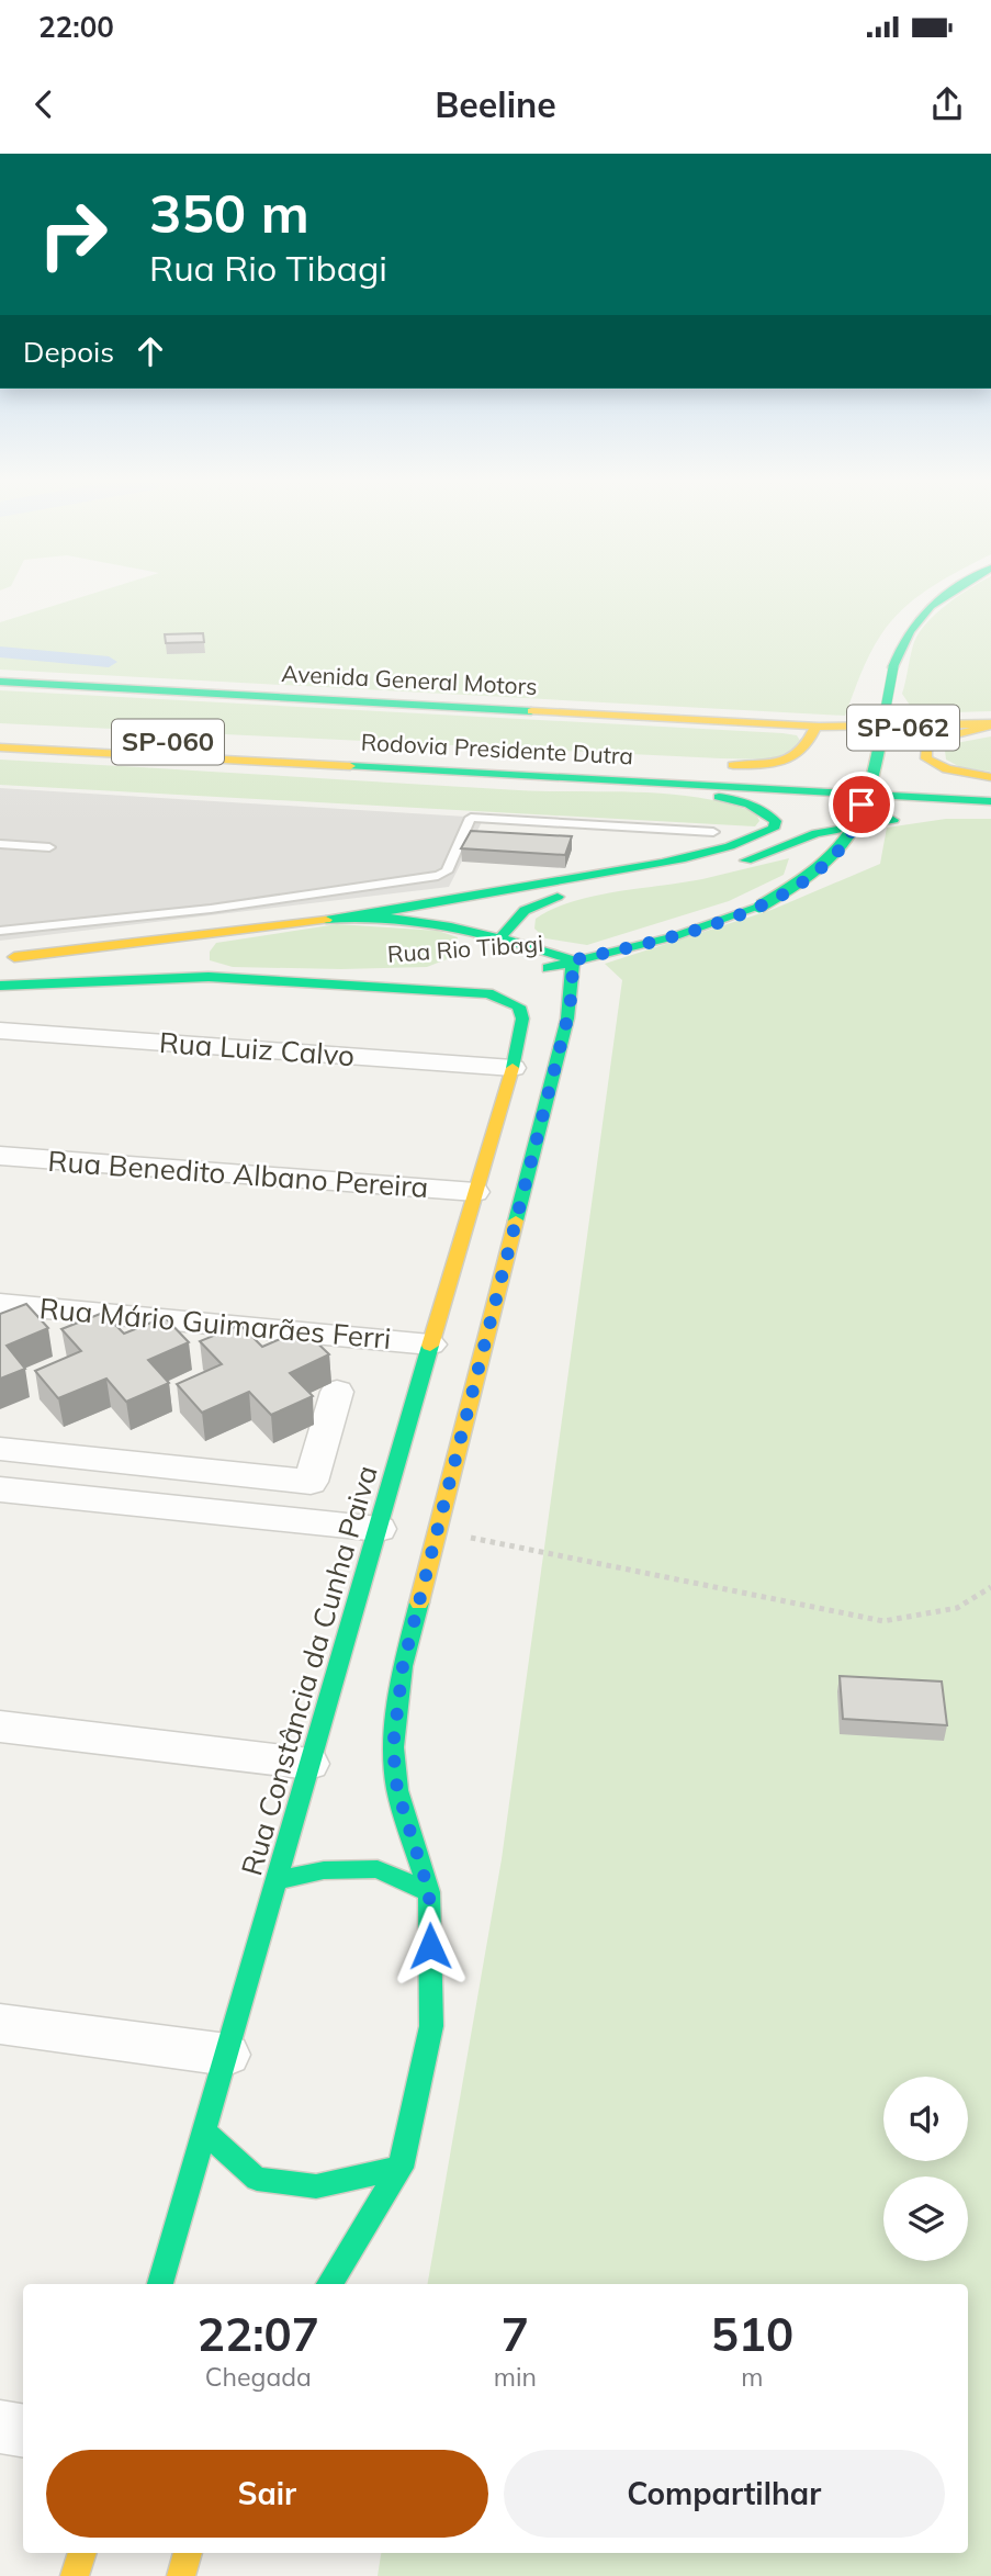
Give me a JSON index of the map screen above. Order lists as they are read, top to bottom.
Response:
{
  "streets": {
    "main road": [
      "Avenida General Motors",
      "SP-062",
      "SP-060",
      "Rodovia Presidente Dutra",
      "Rua Rio Tibagi",
      "Rua Constância da Cunha Paiva"
    ],
    "street": ["Rua Luiz Calvo", "Rua Benedito Albano Pereira", "Rua Mário Guimarães Ferri"]
  },
  "crossings": [
    ["Avenida General Motors", "SP-062"],
    ["Rua Rio Tibagi", "Rua Constância da Cunha Paiva"],
    ["Rua Luiz Calvo", "Rua Constância da Cunha Paiva"],
    ["Rua Benedito Albano Pereira", "Rua Constância da Cunha Paiva"],
    ["Rua Mário Guimarães Ferri", "Rua Constância da Cunha Paiva"]
  ],
  "page": {
    "status": "22:00",
    "header": "Beeline",
    "turn": ["350 m", "Rua Rio Tibagi"],
    "then": "Depois",
    "eta": [
      "22:07",
      "Chegada",
      "7",
      "min",
      "510",
      "m"
    ],
    "buttons": ["Sair", "Compartilhar"]
  }
}
